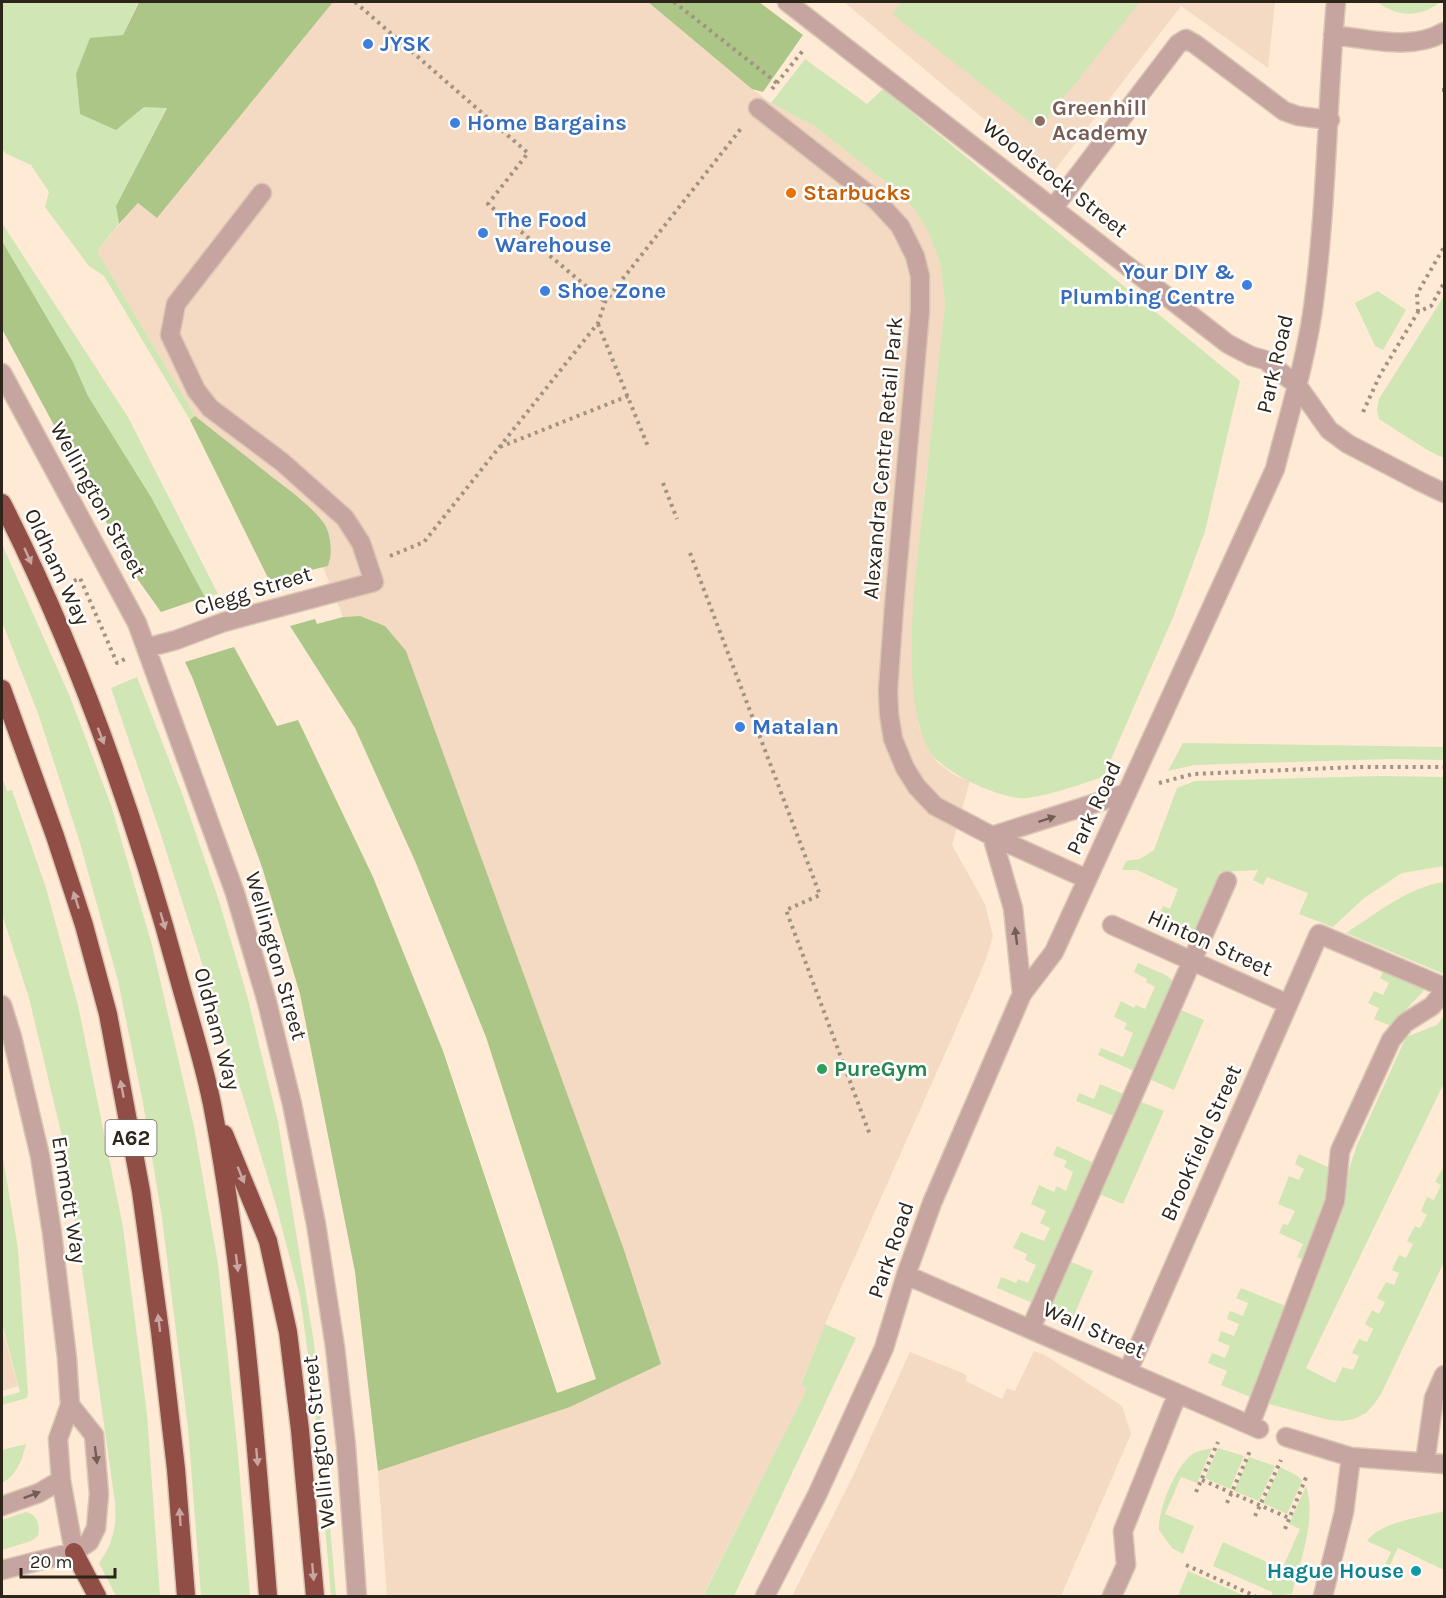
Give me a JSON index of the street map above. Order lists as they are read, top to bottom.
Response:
{
  "streets": {
    "highway": ["Oldham Way", "A62"],
    "street": [
      "Woodstock Street",
      "Park Road",
      "Alexandra Centre Retail Park",
      "Wellington Street",
      "Clegg Street",
      "Hinton Street",
      "Brookfield Street",
      "Emmott Way",
      "Wall Street"
    ]
  },
  "crossings": [
    ["Woodstock Street", "Park Road"],
    ["Park Road", "Alexandra Centre Retail Park"],
    ["Park Road", "Wall Street"],
    ["Wellington Street", "Clegg Street"],
    ["Hinton Street", "Brookfield Street"],
    ["Brookfield Street", "Wall Street"]
  ],
  "places": [
    "JYSK",
    "Greenhill Academy",
    "Home Bargains",
    "Starbucks",
    "The Food Warehouse",
    "Your DIY & Plumbing Centre",
    "Shoe Zone",
    "Matalan",
    "PureGym",
    "Hague House"
  ],
  "scale_bar": "20 m"
}
